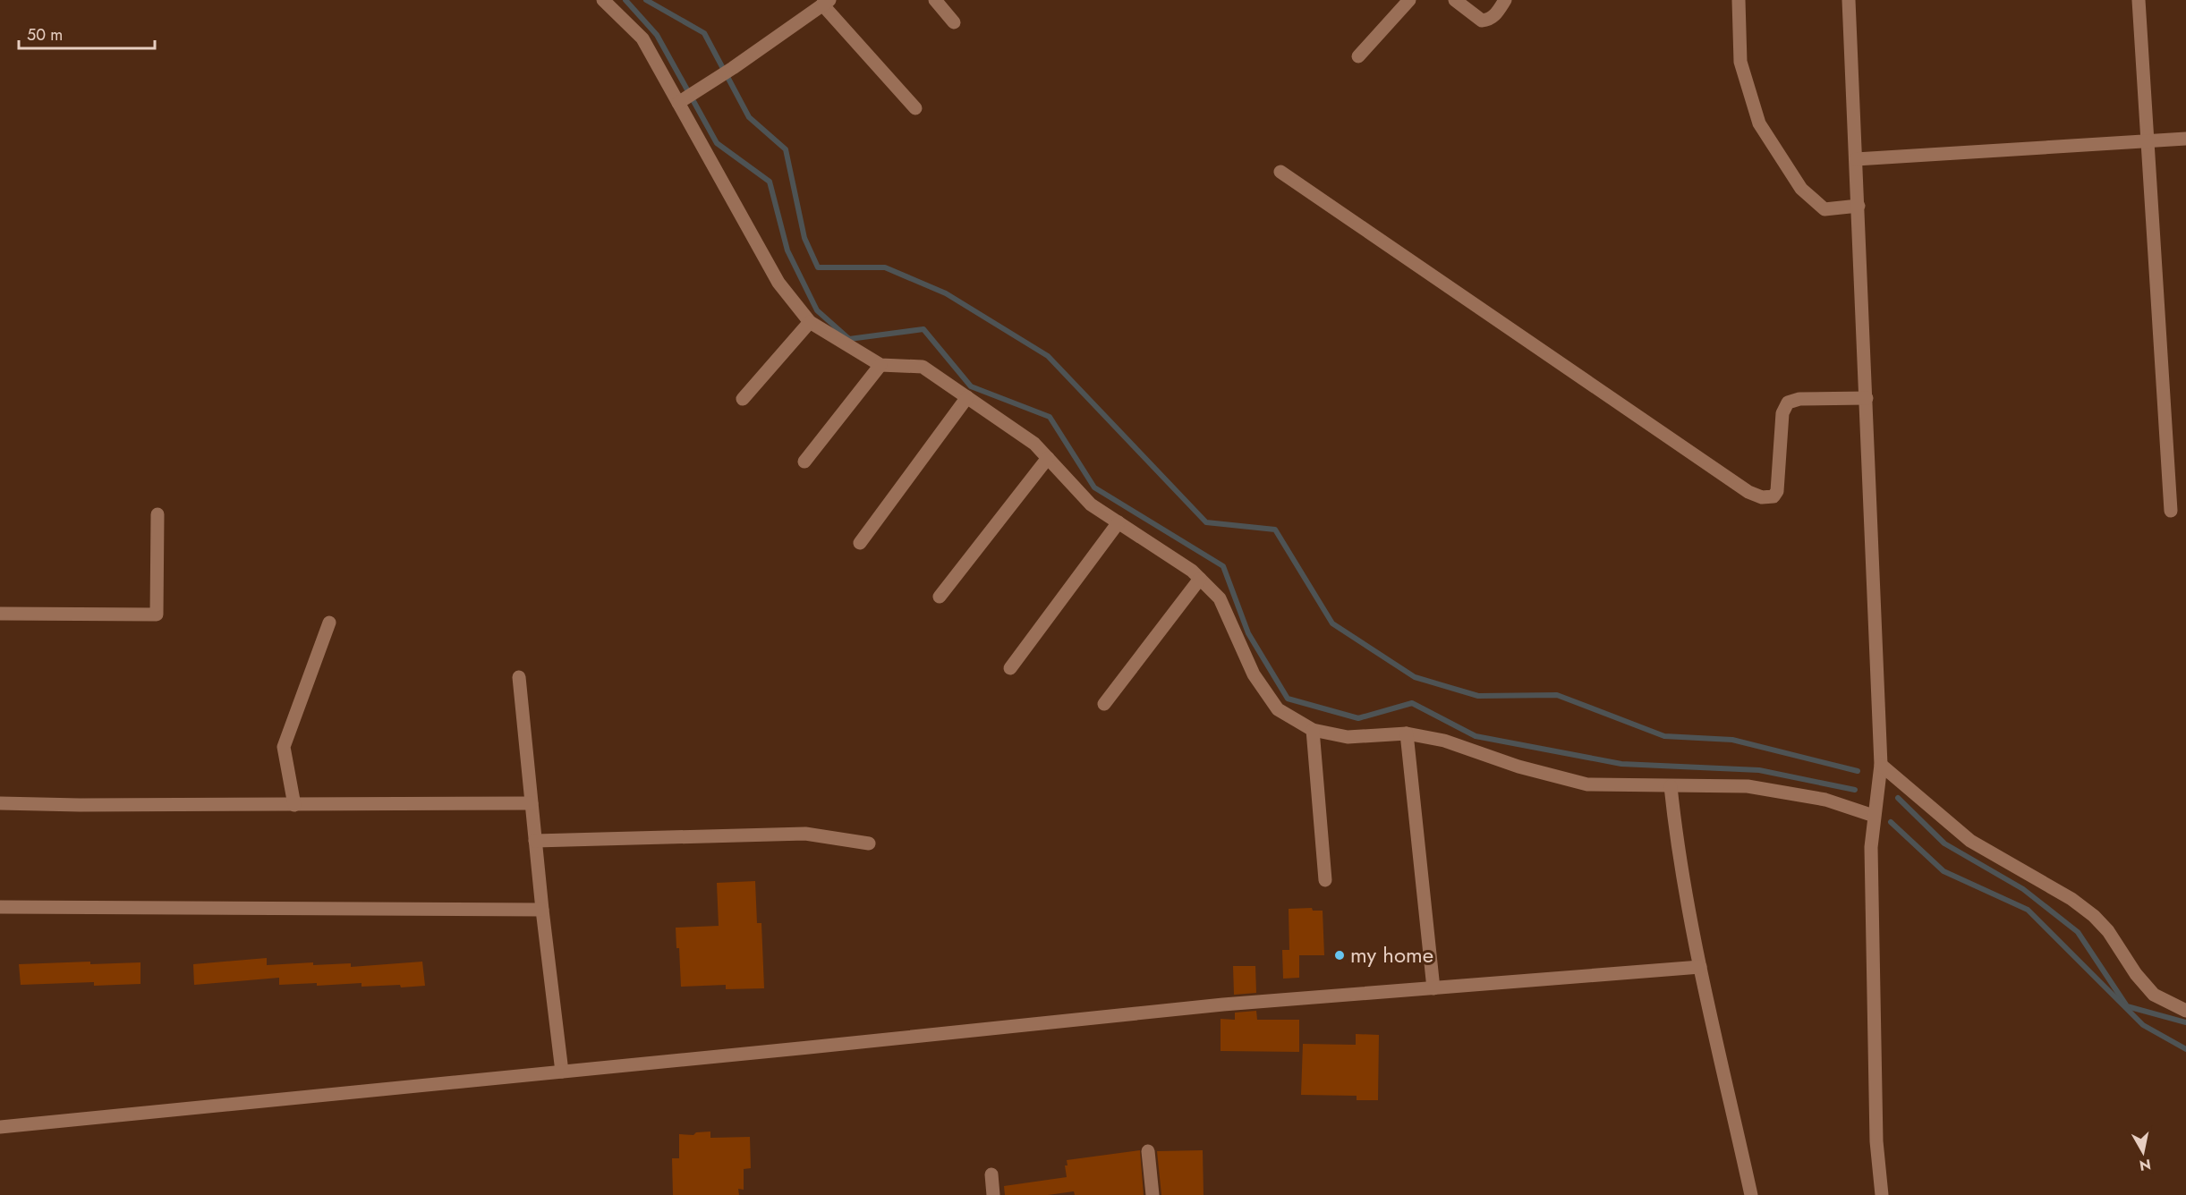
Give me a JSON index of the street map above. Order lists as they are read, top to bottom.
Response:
{
  "places": ["my home"],
  "scale_bar": "50 m",
  "north": "bottom"
}
